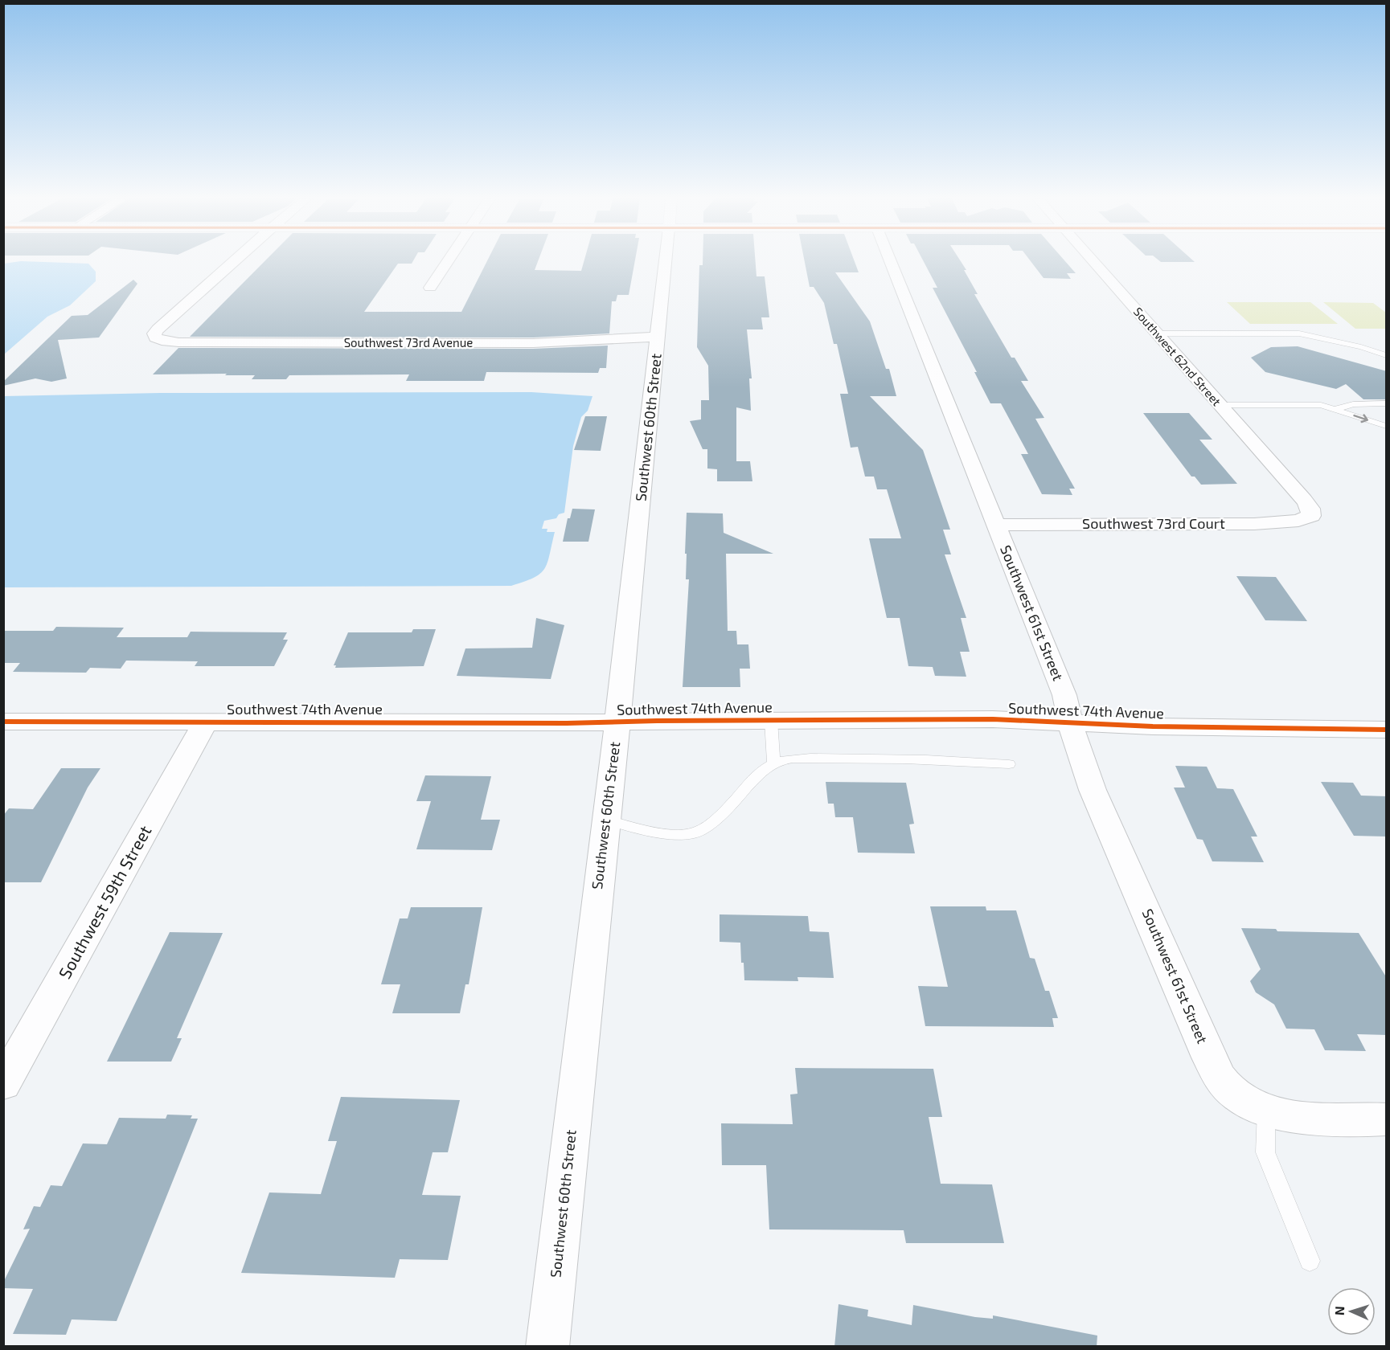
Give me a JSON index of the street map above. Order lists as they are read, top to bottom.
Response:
{
  "streets": {
    "street": [
      "Southwest 73rd Avenue",
      "Southwest 62nd Street",
      "Southwest 60th Street",
      "Southwest 73rd Court",
      "Southwest 61st Street",
      "Southwest 74th Avenue",
      "Southwest 59th Street"
    ]
  },
  "crossings": [
    ["Southwest 73rd Avenue", "Southwest 60th Street"],
    ["Southwest 62nd Street", "Southwest 73rd Court"],
    ["Southwest 60th Street", "Southwest 74th Avenue"],
    ["Southwest 73rd Court", "Southwest 61st Street"],
    ["Southwest 61st Street", "Southwest 74th Avenue"],
    ["Southwest 74th Avenue", "Southwest 59th Street"]
  ],
  "north": "left"
}
